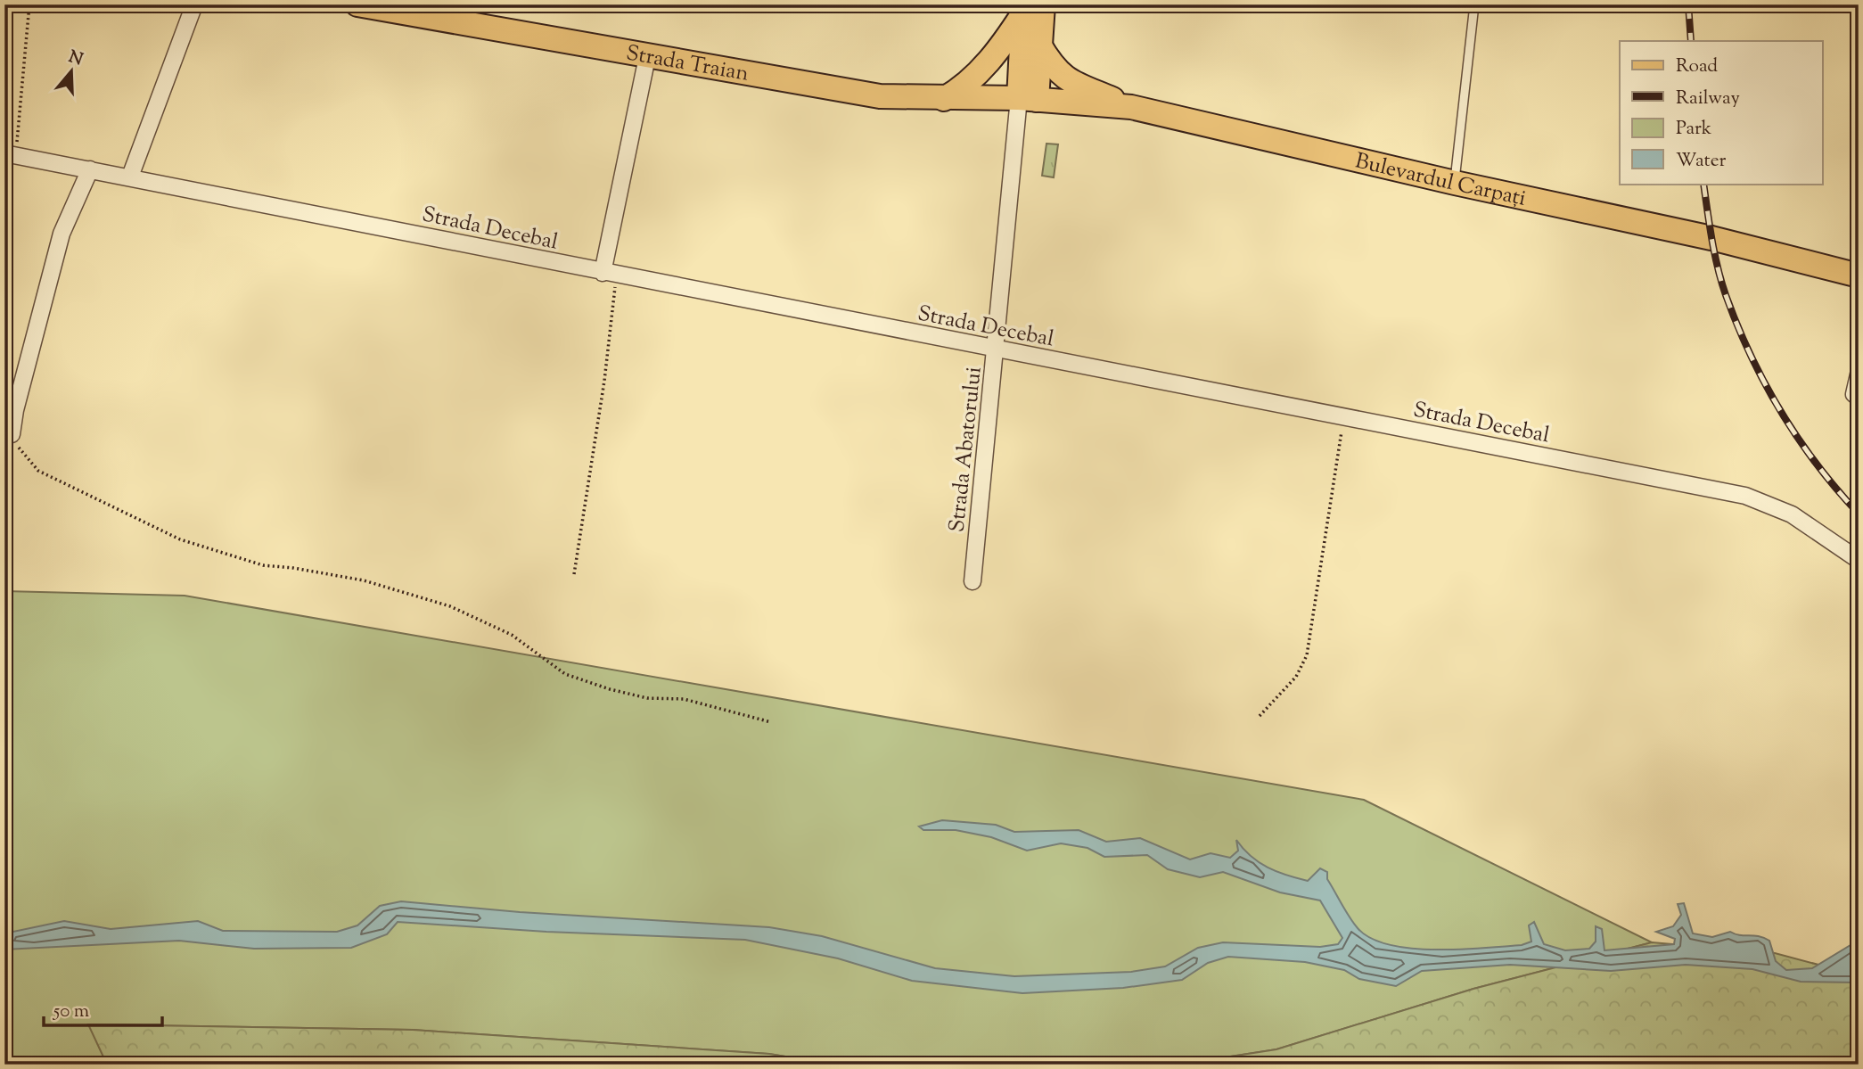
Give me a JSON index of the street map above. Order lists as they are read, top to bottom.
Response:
{
  "streets": {
    "main road": ["Strada Traian", "Bulevardul Carpați"],
    "street": ["Strada Decebal", "Strada Abatorului"]
  },
  "crossings": [
    ["Strada Traian", "Bulevardul Carpați"],
    ["Strada Traian", "Strada Abatorului"],
    ["Bulevardul Carpați", "Strada Abatorului"],
    ["Strada Decebal", "Strada Abatorului"]
  ],
  "legend": [
    "Road",
    "Railway",
    "Park",
    "Water"
  ],
  "scale_bar": "50 m",
  "north": "top"
}
